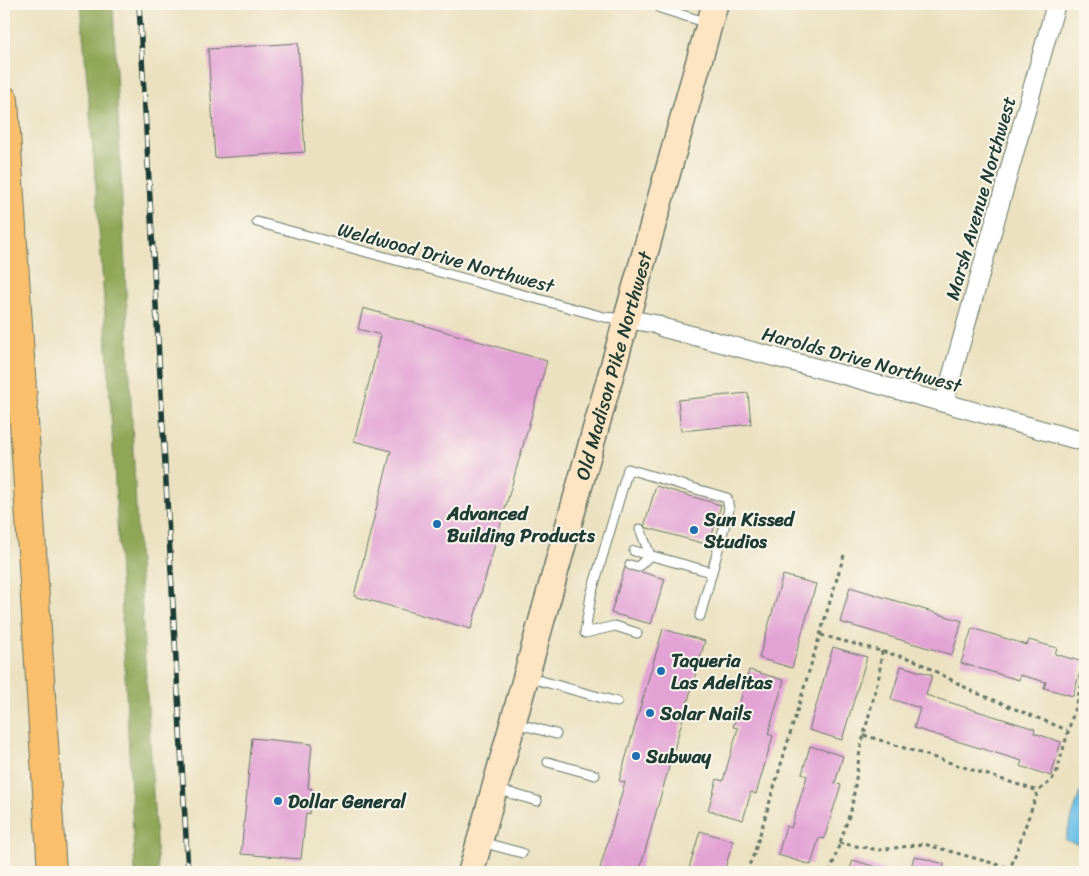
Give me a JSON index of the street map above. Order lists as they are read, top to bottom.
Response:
{
  "streets": {
    "main road": ["Old Madison Pike Northwest"],
    "street": ["Marsh Avenue Northwest", "Harolds Drive Northwest"],
    "lane": ["Weldwood Drive Northwest"]
  },
  "crossings": [
    ["Marsh Avenue Northwest", "Harolds Drive Northwest"],
    ["Weldwood Drive Northwest", "Harolds Drive Northwest"],
    ["Weldwood Drive Northwest", "Old Madison Pike Northwest"],
    ["Harolds Drive Northwest", "Old Madison Pike Northwest"]
  ],
  "places": [
    "Advanced Building Products",
    "Sun Kissed Studios",
    "Taqueria Las Adelitas",
    "Solar Nails",
    "Subway",
    "Dollar General"
  ]
}
